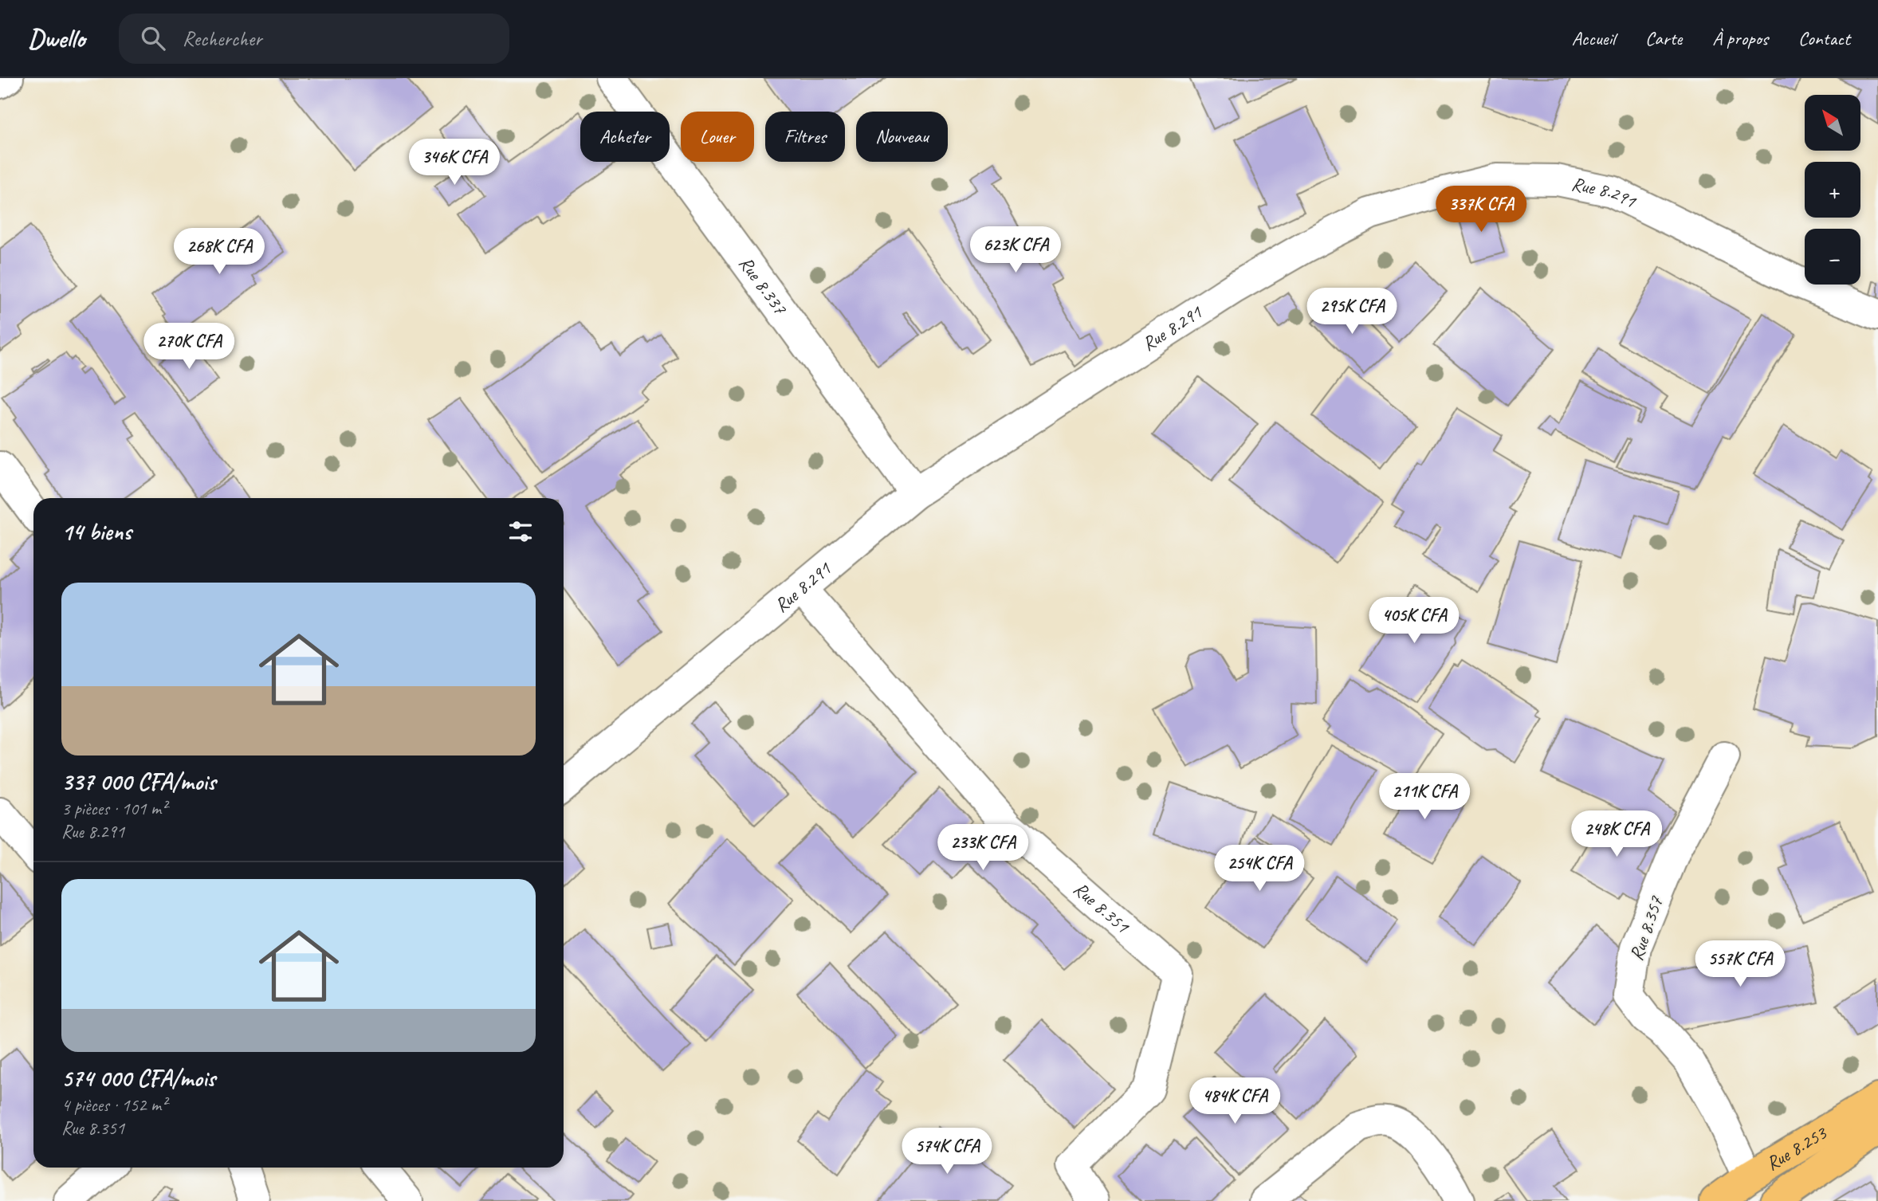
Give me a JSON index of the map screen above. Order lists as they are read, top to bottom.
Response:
{
  "streets": {
    "highway": ["Rue 8.253"],
    "street": [
      "Rue 8.291",
      "Rue 8.337",
      "Rue 8.351",
      "Rue 8.357"
    ]
  },
  "crossings": [
    ["Rue 8.291", "Rue 8.337"],
    ["Rue 8.291", "Rue 8.351"],
    ["Rue 8.357", "Rue 8.253"]
  ],
  "north": "top left",
  "page": {
    "header": "Dwello",
    "search": "Rechercher",
    "nav": [
      "Accueil",
      "Carte",
      "À propos",
      "Contact"
    ],
    "map_buttons": ["+", "−"],
    "chip": [
      "Acheter",
      "Louer",
      "Filtres",
      "Nouveau"
    ],
    "price": [
      "346K CFA",
      "337K CFA",
      "623K CFA",
      "268K CFA",
      "295K CFA",
      "270K CFA",
      "405K CFA",
      "211K CFA",
      "248K CFA",
      "233K CFA",
      "254K CFA",
      "557K CFA",
      "484K CFA",
      "574K CFA"
    ],
    "heading": "14 biens",
    "list": [
      {
        "name": "337 000 CFA/mois",
        "note": "3 pièces · 101 m² · Rue 8.291"
      },
      {
        "name": "574 000 CFA/mois",
        "note": "4 pièces · 152 m² · Rue 8.351"
      }
    ]
  }
}
